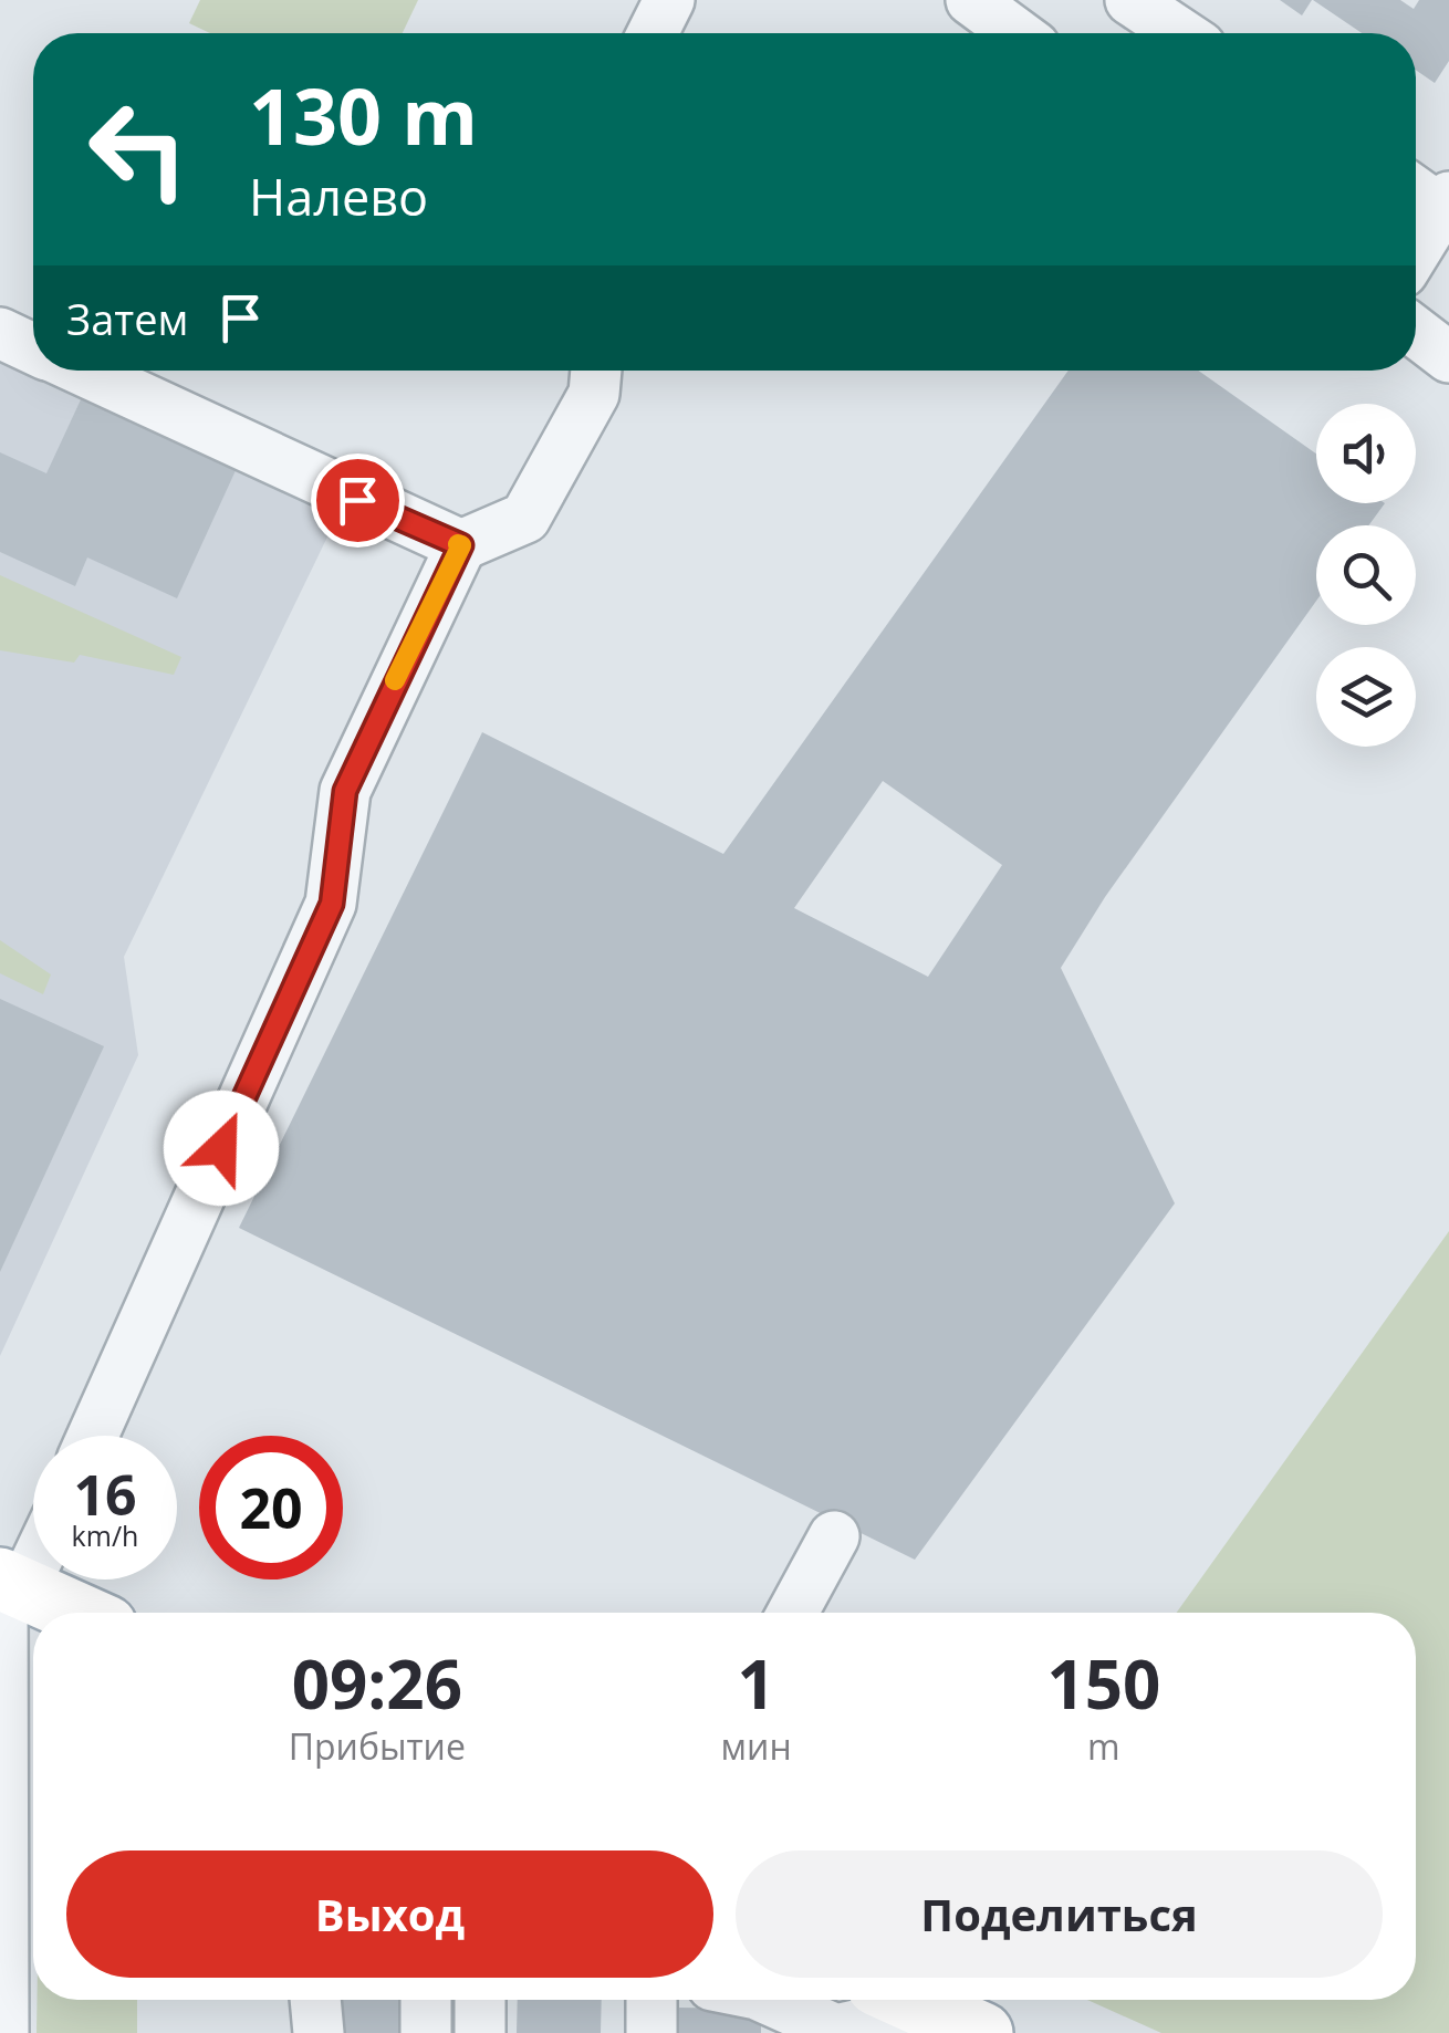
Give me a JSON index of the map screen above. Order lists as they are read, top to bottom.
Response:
{
  "page": {
    "turn": ["130 m", "Налево"],
    "then": "Затем",
    "speed": "16 km/h",
    "limit": "20",
    "eta": [
      "09:26",
      "Прибытие",
      "1",
      "мин",
      "150",
      "m"
    ],
    "buttons": ["Выход", "Поделиться"]
  }
}
